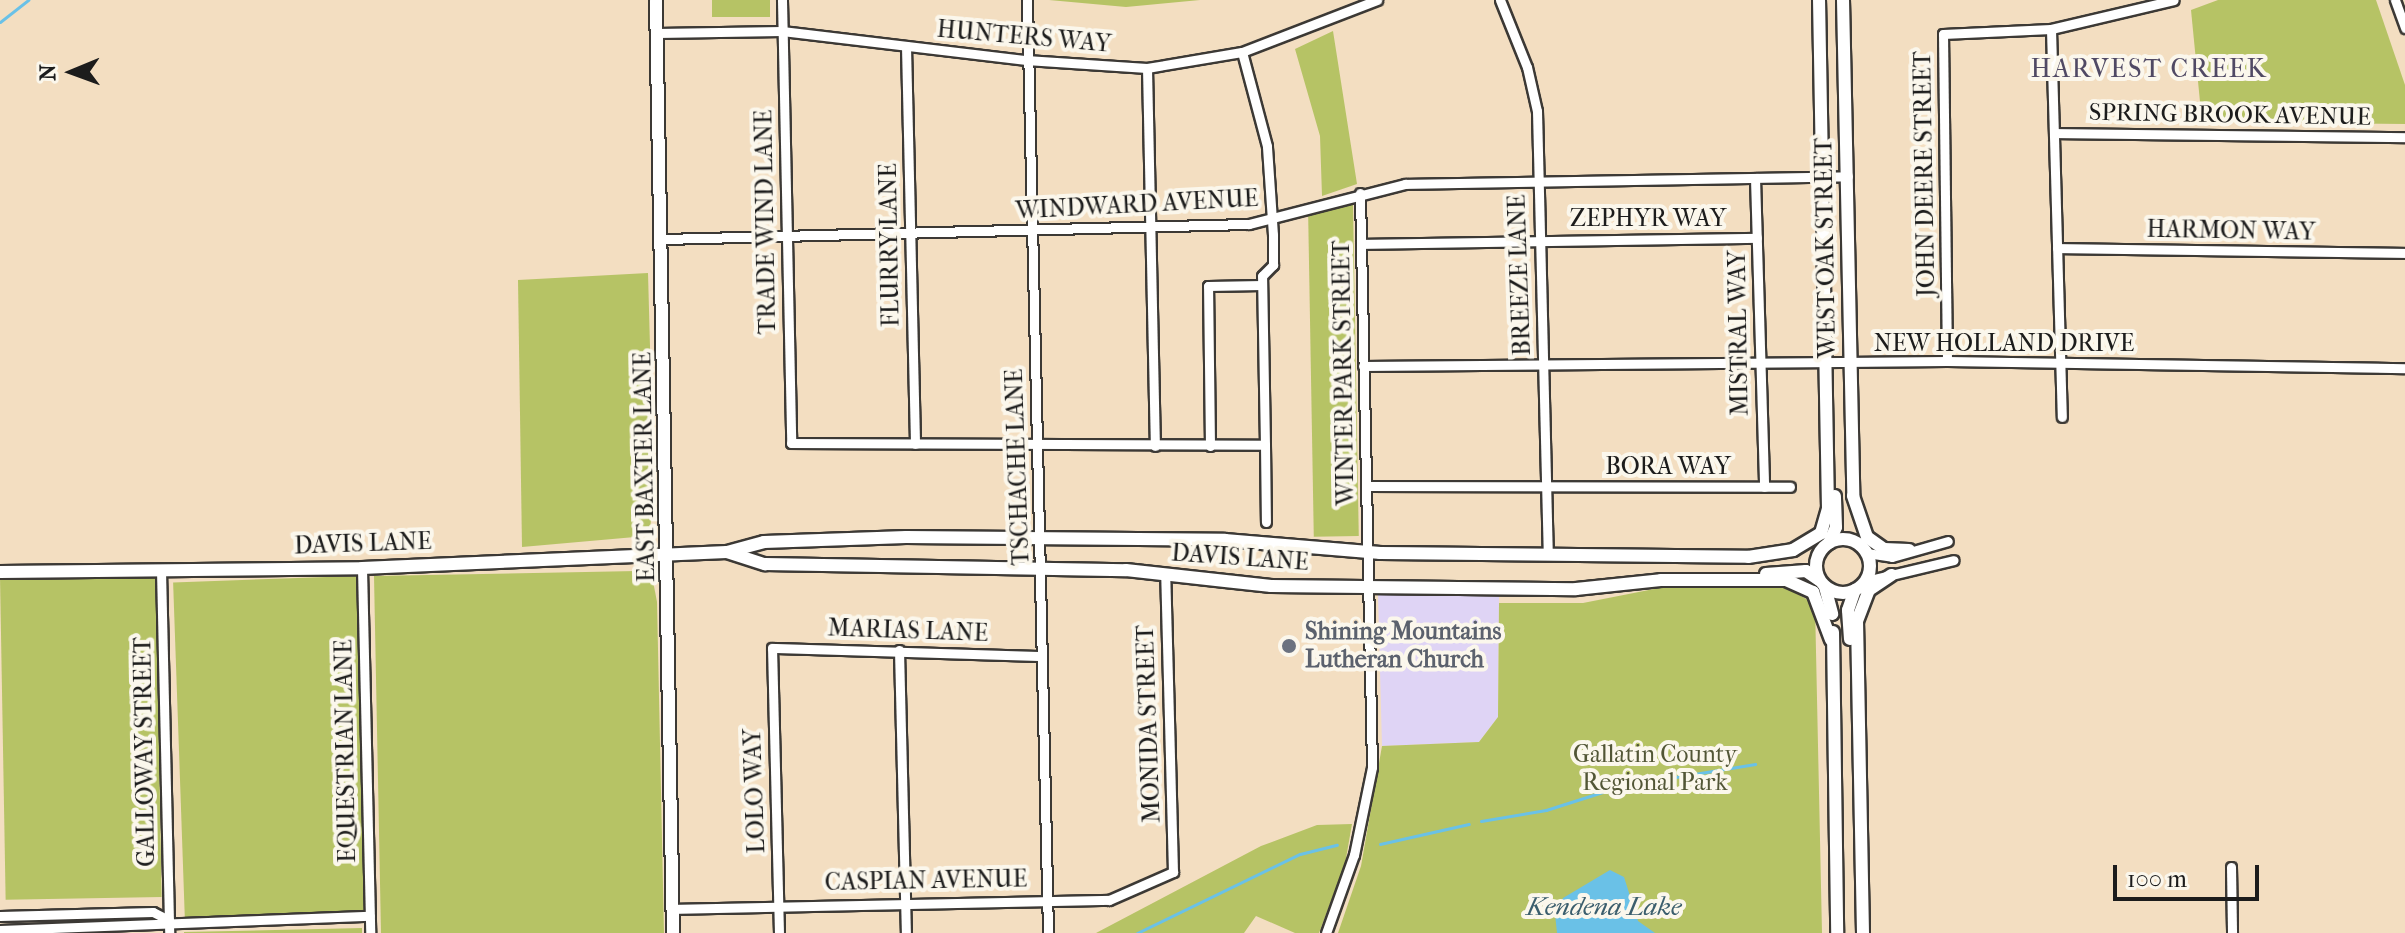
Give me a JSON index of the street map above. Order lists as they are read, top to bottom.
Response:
{
  "streets": {
    "main road": ["WEST OAK STREET", "EAST BAXTER LANE", "DAVIS LANE"],
    "street": [
      "HUNTERS WAY",
      "SPRING BROOK AVENUE",
      "JOHN DEERE STREET",
      "WINDWARD AVENUE",
      "ZEPHYR WAY",
      "TRADE WIND LANE",
      "HARMON WAY",
      "FLURRY LANE",
      "BREEZE LANE",
      "MISTRAL WAY",
      "NEW HOLLAND DRIVE",
      "WINTER PARK STREET",
      "TSCHACHE LANE",
      "BORA WAY",
      "MARIAS LANE",
      "MONIDA STREET",
      "EQUESTRIAN LANE",
      "GALLOWAY STREET",
      "LOLO WAY",
      "CASPIAN AVENUE"
    ]
  },
  "crossings": [
    ["HUNTERS WAY", "TRADE WIND LANE"],
    ["HUNTERS WAY", "FLURRY LANE"],
    ["HUNTERS WAY", "EAST BAXTER LANE"],
    ["HUNTERS WAY", "TSCHACHE LANE"],
    ["JOHN DEERE STREET", "NEW HOLLAND DRIVE"],
    ["WINDWARD AVENUE", "TRADE WIND LANE"],
    ["WINDWARD AVENUE", "FLURRY LANE"],
    ["WINDWARD AVENUE", "WEST OAK STREET"],
    ["WINDWARD AVENUE", "BREEZE LANE"],
    ["WINDWARD AVENUE", "MISTRAL WAY"],
    ["WINDWARD AVENUE", "WINTER PARK STREET"],
    ["WINDWARD AVENUE", "EAST BAXTER LANE"],
    ["WINDWARD AVENUE", "TSCHACHE LANE"],
    ["ZEPHYR WAY", "BREEZE LANE"],
    ["ZEPHYR WAY", "MISTRAL WAY"],
    ["ZEPHYR WAY", "WINTER PARK STREET"],
    ["TRADE WIND LANE", "FLURRY LANE"],
    ["WEST OAK STREET", "NEW HOLLAND DRIVE"],
    ["BREEZE LANE", "NEW HOLLAND DRIVE"],
    ["BREEZE LANE", "BORA WAY"],
    ["BREEZE LANE", "DAVIS LANE"],
    ["MISTRAL WAY", "NEW HOLLAND DRIVE"],
    ["MISTRAL WAY", "BORA WAY"],
    ["NEW HOLLAND DRIVE", "WINTER PARK STREET"],
    ["WINTER PARK STREET", "BORA WAY"],
    ["WINTER PARK STREET", "DAVIS LANE"],
    ["EAST BAXTER LANE", "DAVIS LANE"],
    ["EAST BAXTER LANE", "CASPIAN AVENUE"],
    ["TSCHACHE LANE", "DAVIS LANE"],
    ["TSCHACHE LANE", "MARIAS LANE"],
    ["TSCHACHE LANE", "CASPIAN AVENUE"],
    ["DAVIS LANE", "MONIDA STREET"],
    ["DAVIS LANE", "EQUESTRIAN LANE"],
    ["DAVIS LANE", "GALLOWAY STREET"],
    ["MARIAS LANE", "LOLO WAY"],
    ["MONIDA STREET", "CASPIAN AVENUE"],
    ["LOLO WAY", "CASPIAN AVENUE"]
  ],
  "districts": ["HARVEST CREEK"],
  "water": ["Kendena Lake"],
  "parks": ["Gallatin County Regional Park"],
  "places": ["Shining Mountains Lutheran Church"],
  "scale_bar": "100 m",
  "north": "left"
}
